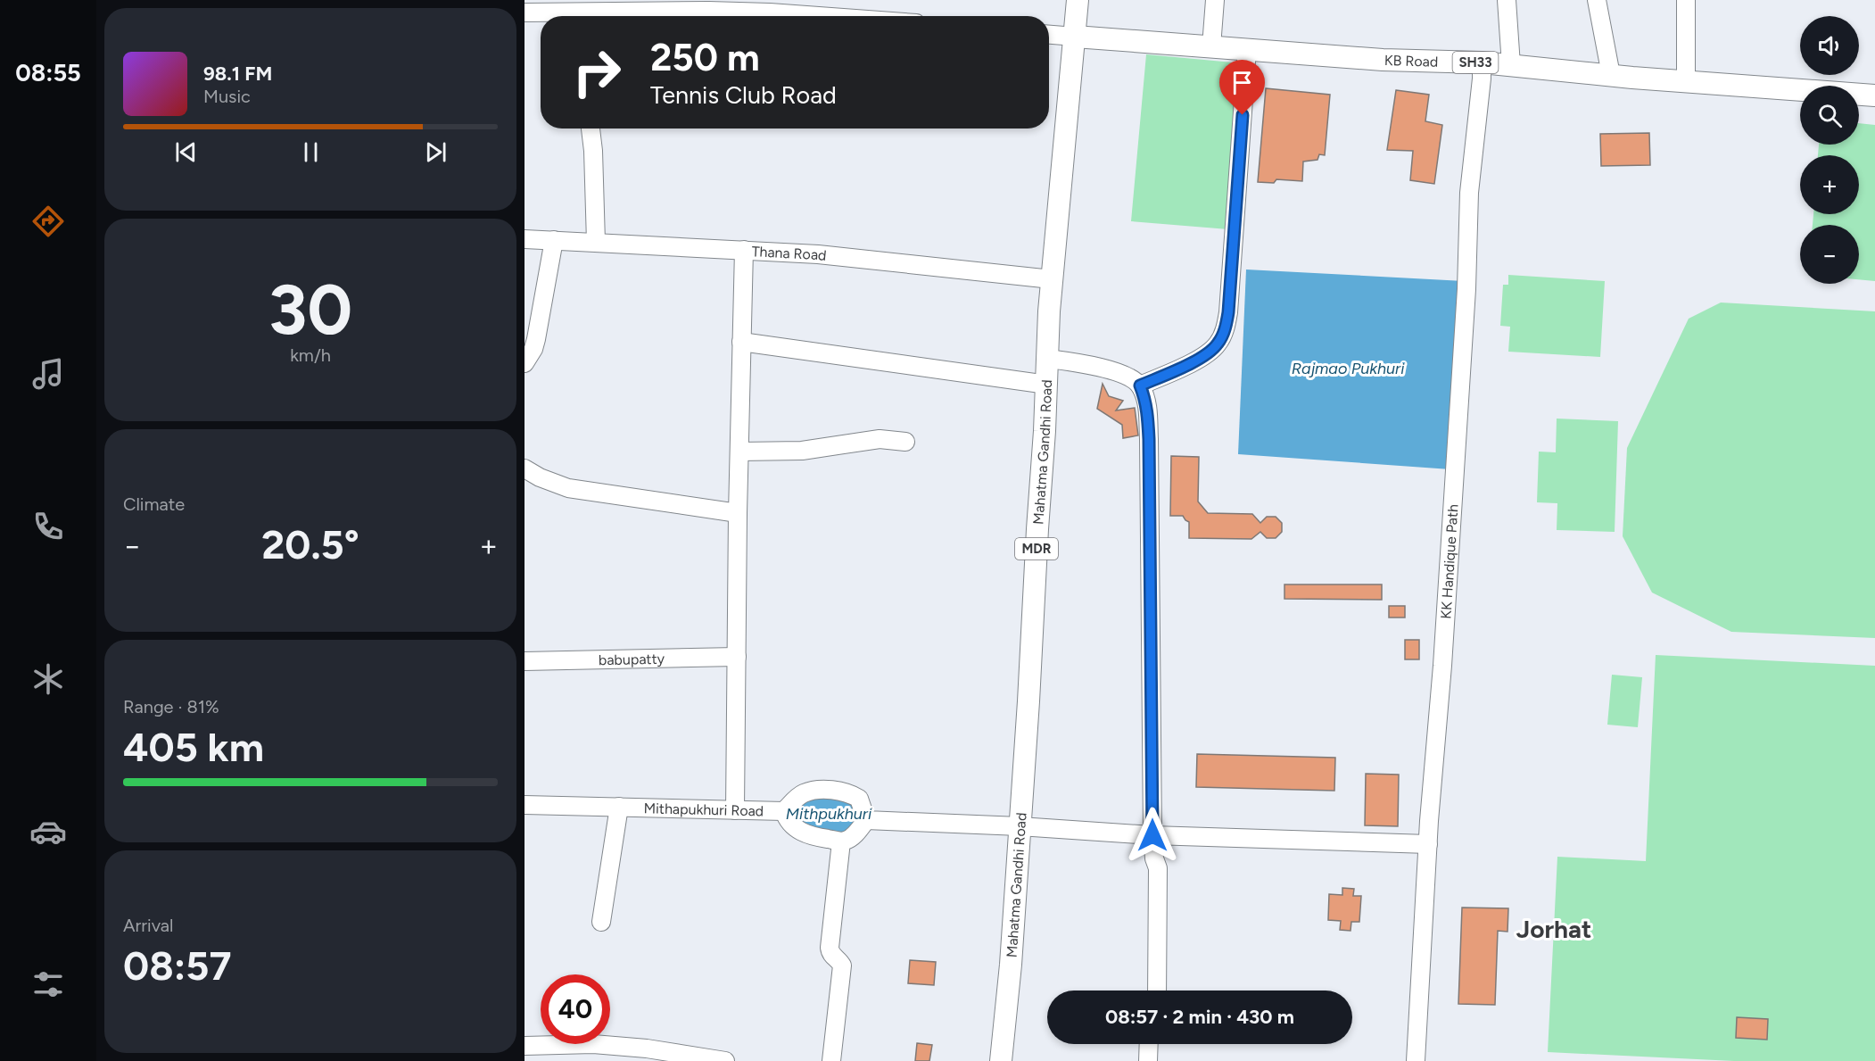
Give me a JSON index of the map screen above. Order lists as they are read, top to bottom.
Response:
{
  "streets": {
    "main road": [
      "KB Road",
      "SH33",
      "Mahatma Gandhi Road",
      "MDR"
    ],
    "street": [
      "Thana Road",
      "KK Handique Path",
      "babupatty",
      "Mithapukhuri Road"
    ]
  },
  "crossings": [
    ["KB Road", "Mahatma Gandhi Road"],
    ["KB Road", "KK Handique Path"],
    ["Thana Road", "Mahatma Gandhi Road"]
  ],
  "districts": ["Jorhat"],
  "water": ["Rajmao Pukhuri", "Mithpukhuri"],
  "page": {
    "tabs": "08:55",
    "map_buttons": ["+", "−"],
    "turn": ["250 m", "Tennis Club Road"],
    "song": ["98.1 FM", "Music"],
    "tile": [
      ["30", "km/h"],
      "Climate",
      ["Range · 81%", "405 km"],
      ["Arrival", "08:57"]
    ],
    "heat": ["−", "20.5°", "+"],
    "limit": "40",
    "trip": "08:57 · 2 min · 430 m"
  }
}
